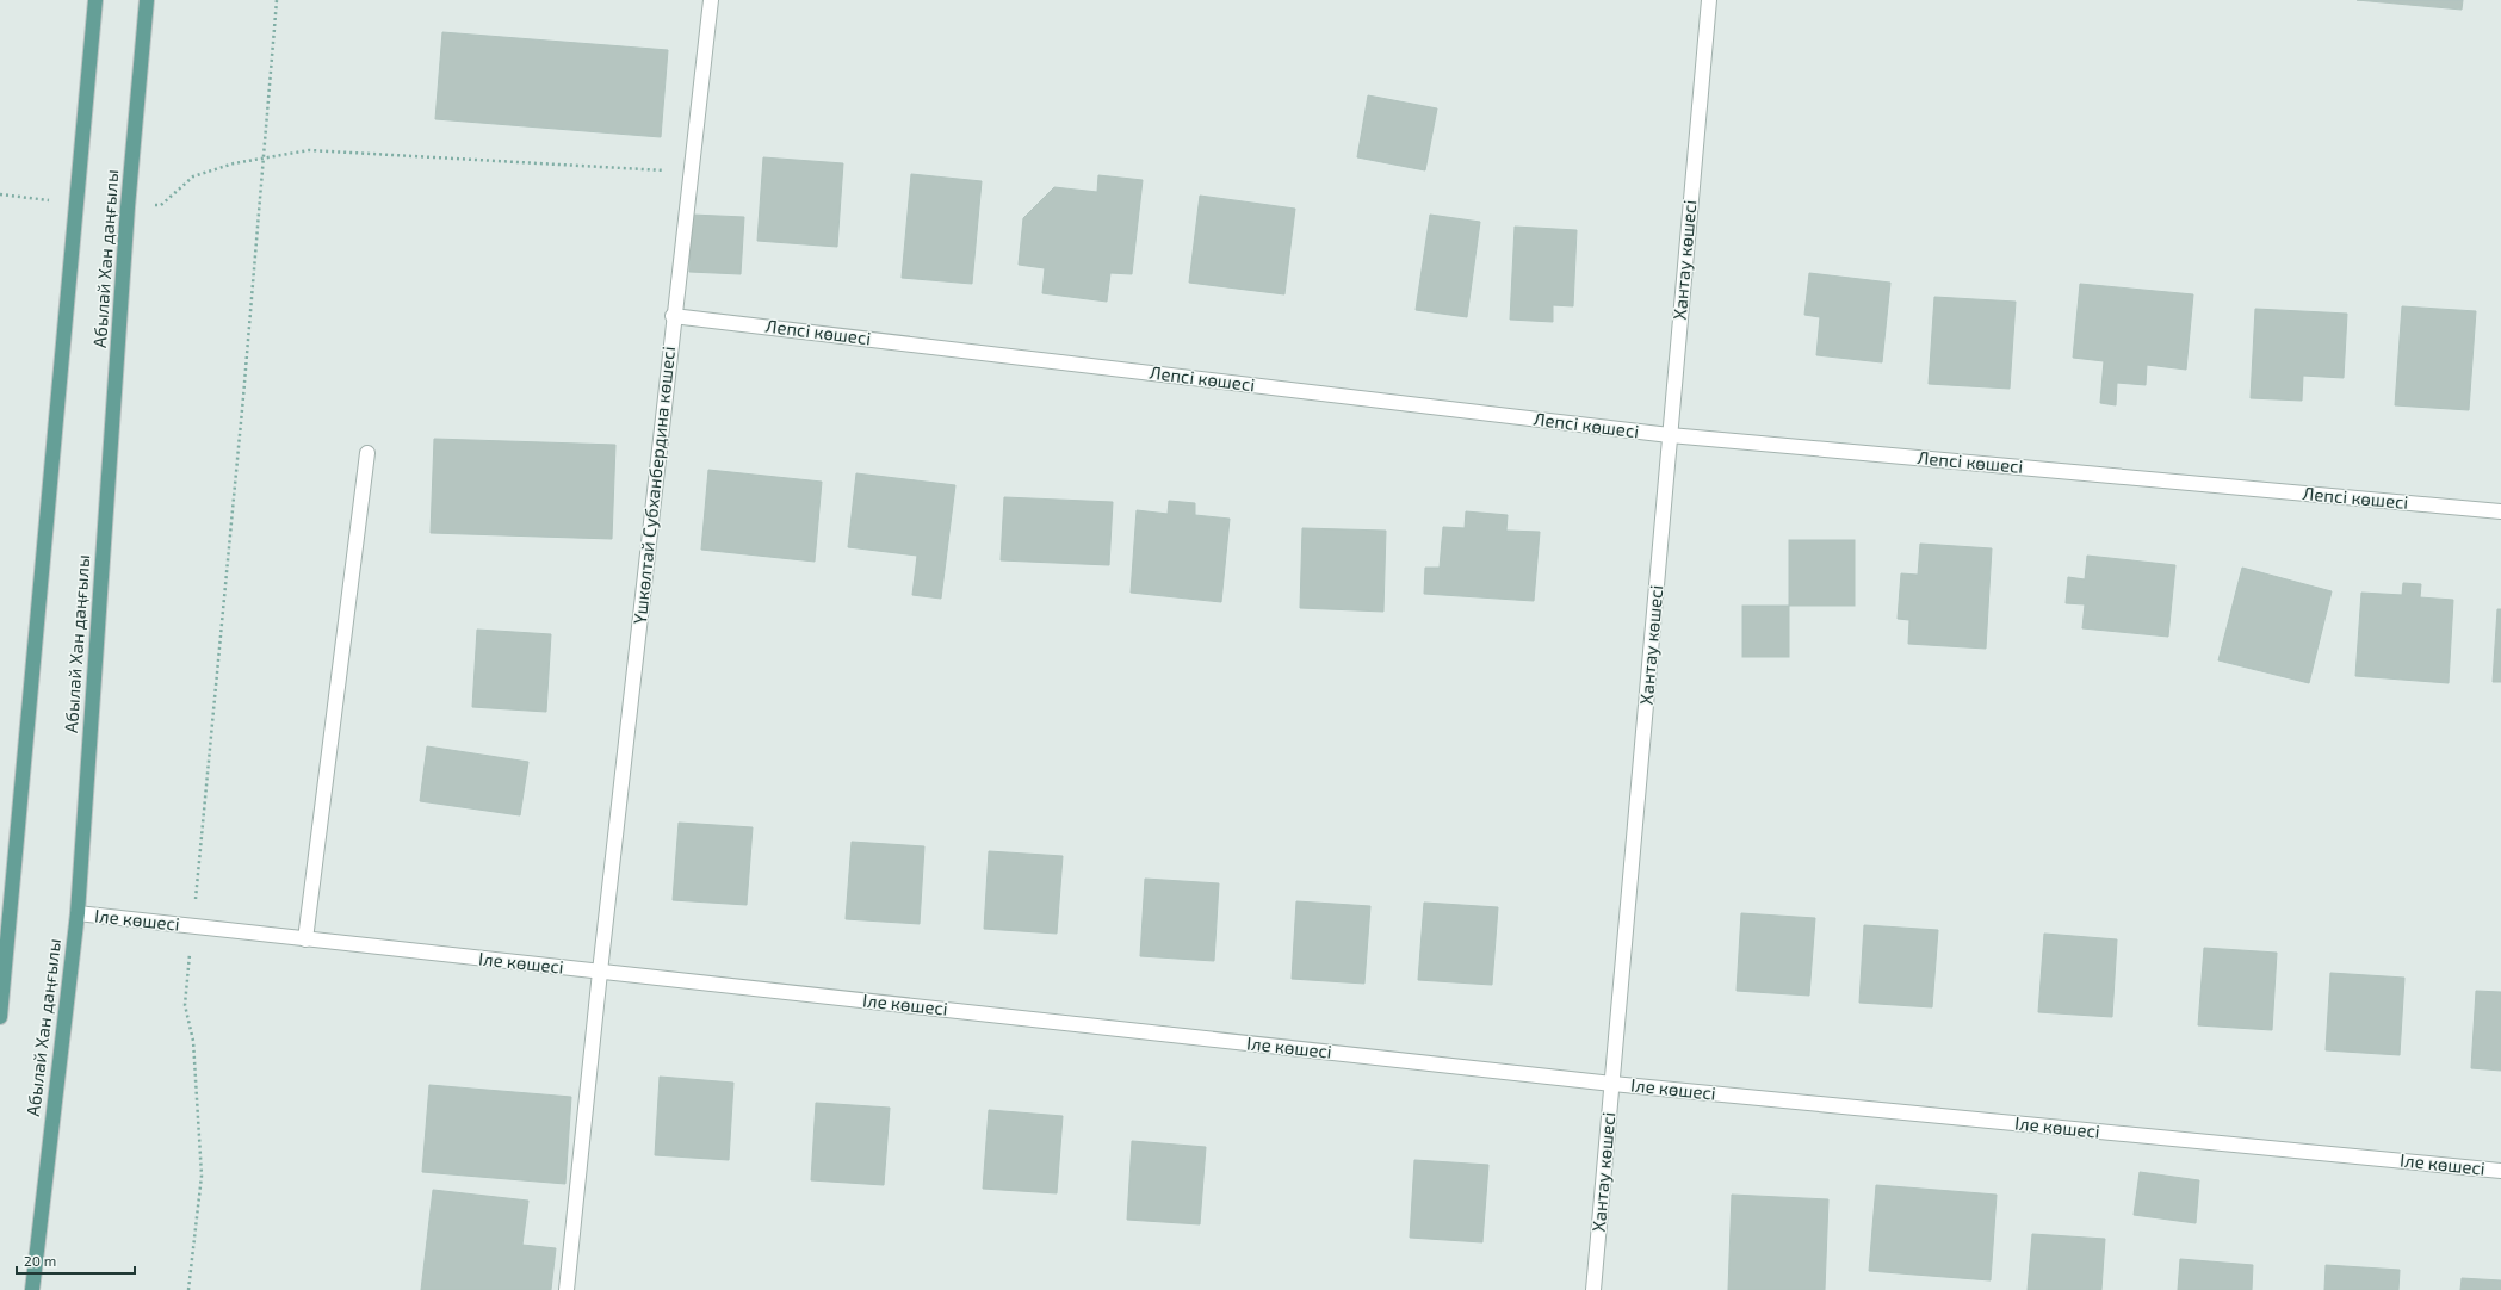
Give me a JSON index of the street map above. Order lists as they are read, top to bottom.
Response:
{
  "streets": {
    "main road": ["Абылай Хан даңғылы"],
    "street": [
      "Хантау көшесі",
      "Лепсі көшесі",
      "Үшкөлтай Субханбердина көшесі",
      "Іле көшесі"
    ]
  },
  "crossings": [
    ["Абылай Хан даңғылы", "Іле көшесі"],
    ["Хантау көшесі", "Лепсі көшесі"],
    ["Хантау көшесі", "Іле көшесі"],
    ["Лепсі көшесі", "Үшкөлтай Субханбердина көшесі"],
    ["Үшкөлтай Субханбердина көшесі", "Іле көшесі"]
  ],
  "scale_bar": "20 m"
}
